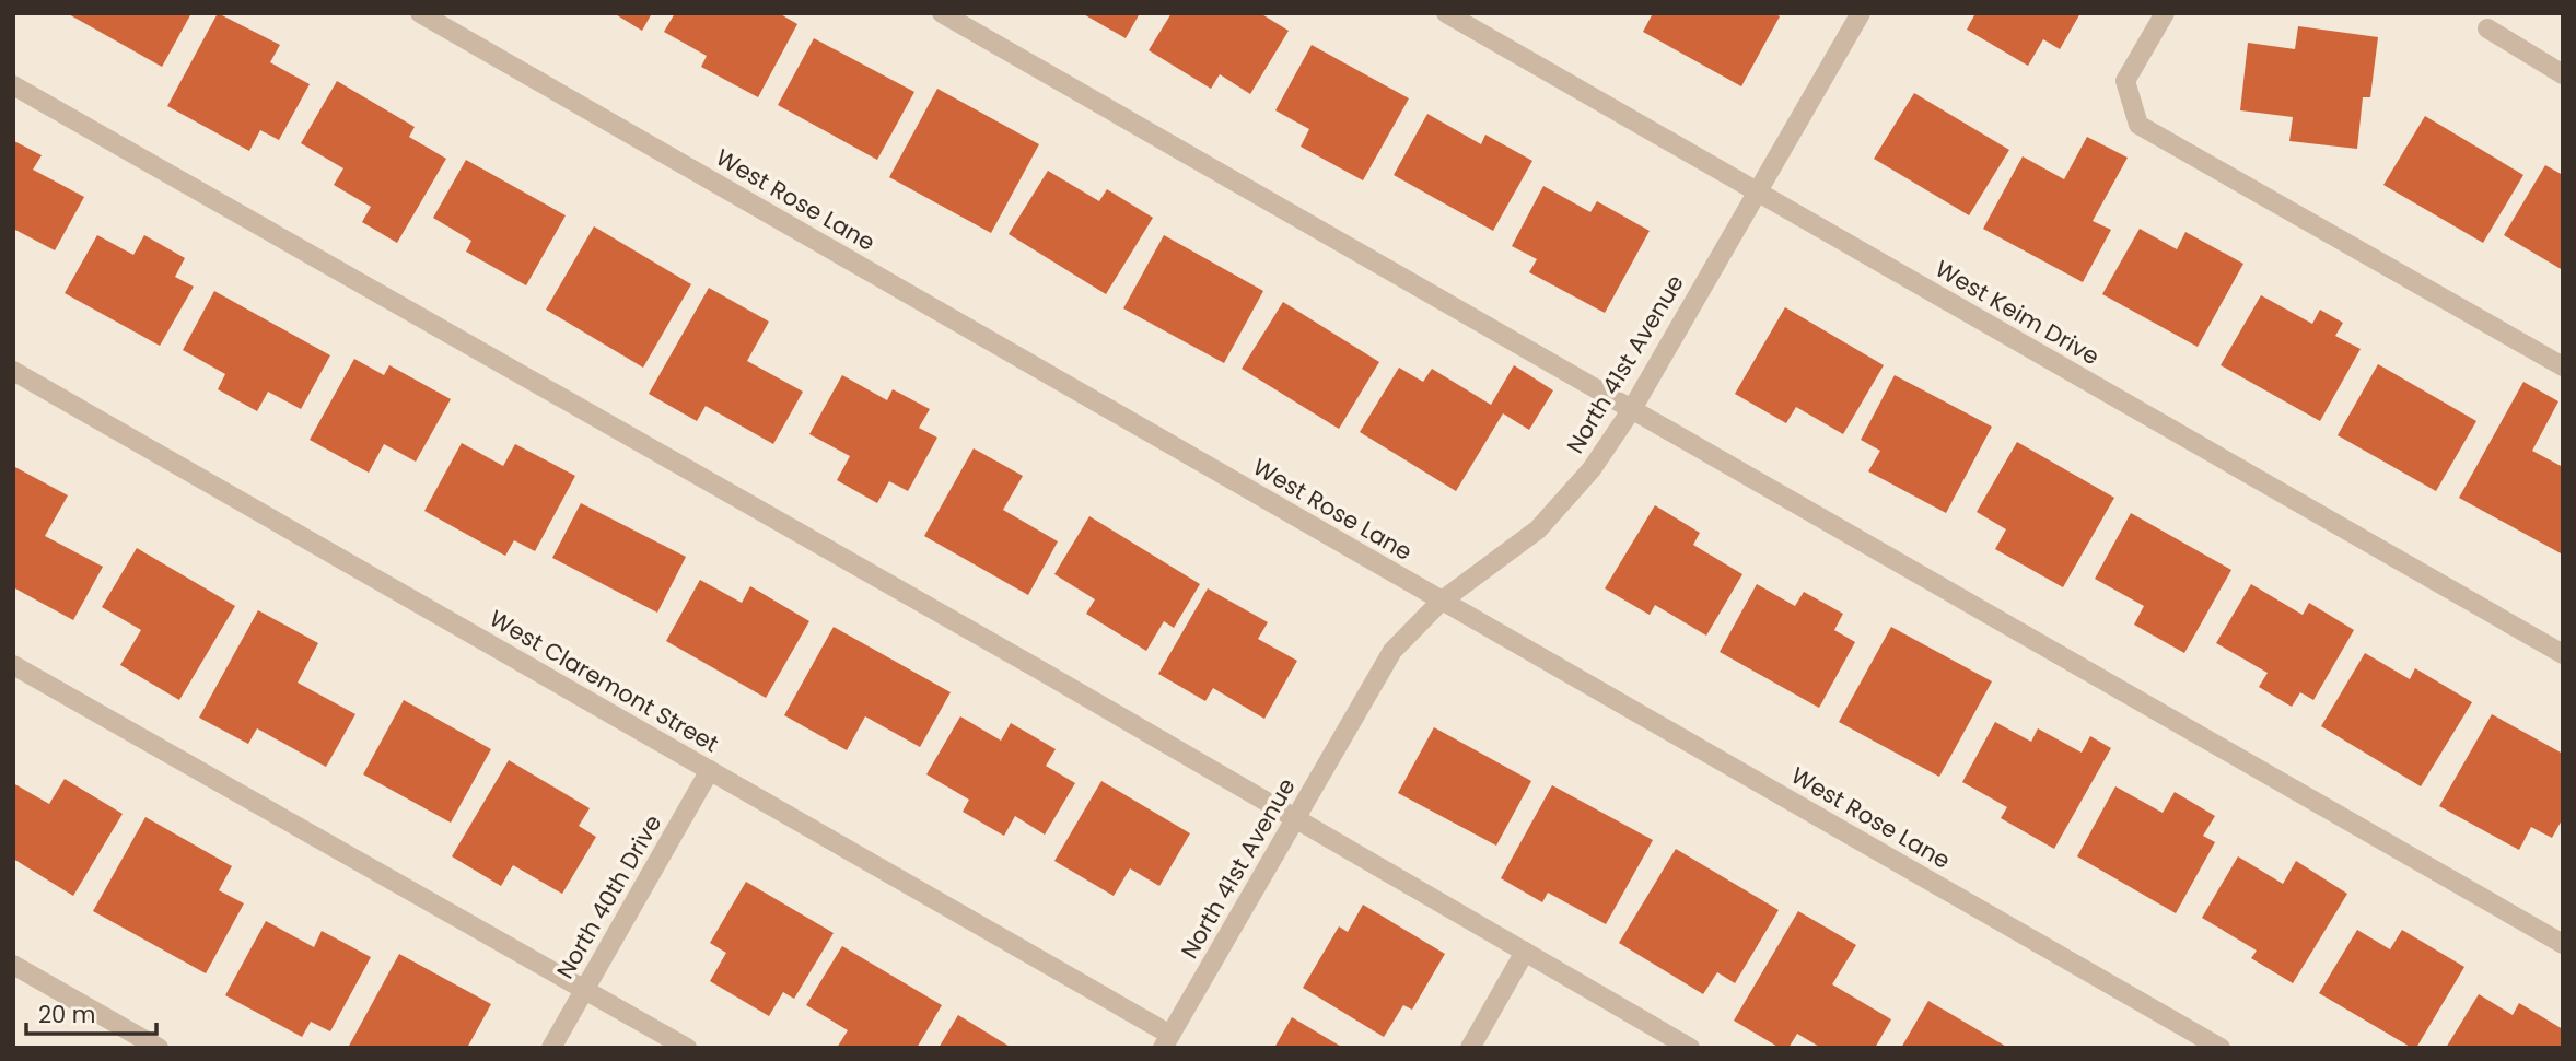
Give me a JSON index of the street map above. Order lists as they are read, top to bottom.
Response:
{
  "streets": {
    "street": [
      "West Rose Lane",
      "West Keim Drive",
      "North 41st Avenue",
      "West Claremont Street",
      "North 40th Drive"
    ]
  },
  "crossings": [
    ["West Rose Lane", "North 41st Avenue"],
    ["West Keim Drive", "North 41st Avenue"],
    ["North 41st Avenue", "West Claremont Street"],
    ["West Claremont Street", "North 40th Drive"]
  ],
  "scale_bar": "20 m"
}
